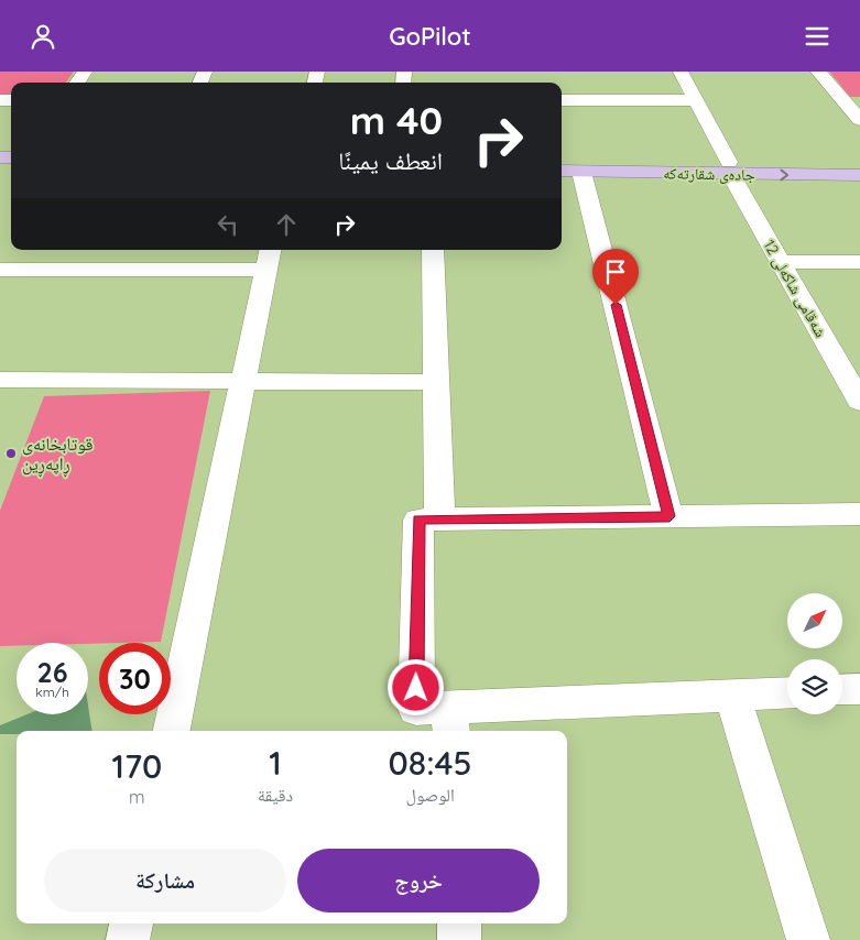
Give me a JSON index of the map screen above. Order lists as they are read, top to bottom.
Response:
{
  "streets": {
    "main road": ["جادەی شقارتەکە"],
    "street": ["شەقامی شاکەلی 12"]
  },
  "crossings": [
    ["جادەی شقارتەکە", "شەقامی شاکەلی 12"]
  ],
  "places": ["قوتابخانەی ڕاپەڕین"],
  "north": "top right",
  "page": {
    "header": "GoPilot",
    "turn": ["40 m", "انعطف يمينًا"],
    "speed": "26 km/h",
    "limit": "30",
    "eta": [
      "08:45",
      "الوصول",
      "1",
      "دقيقة",
      "170",
      "m"
    ],
    "buttons": ["خروج", "مشاركة"]
  }
}
